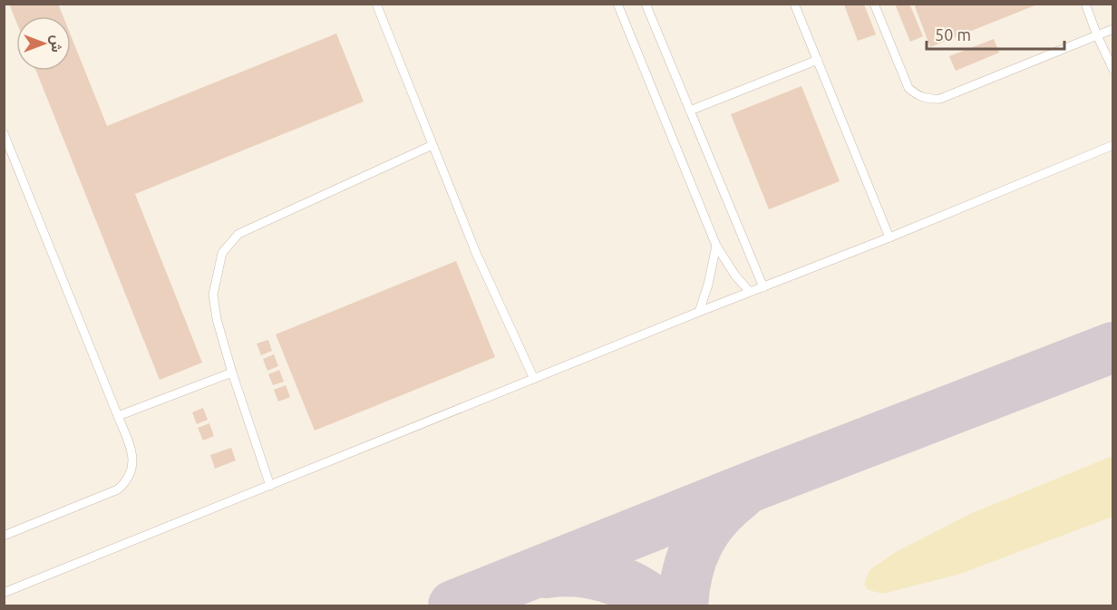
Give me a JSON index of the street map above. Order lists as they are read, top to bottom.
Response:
{
  "scale_bar": "50 m",
  "north": "right"
}
